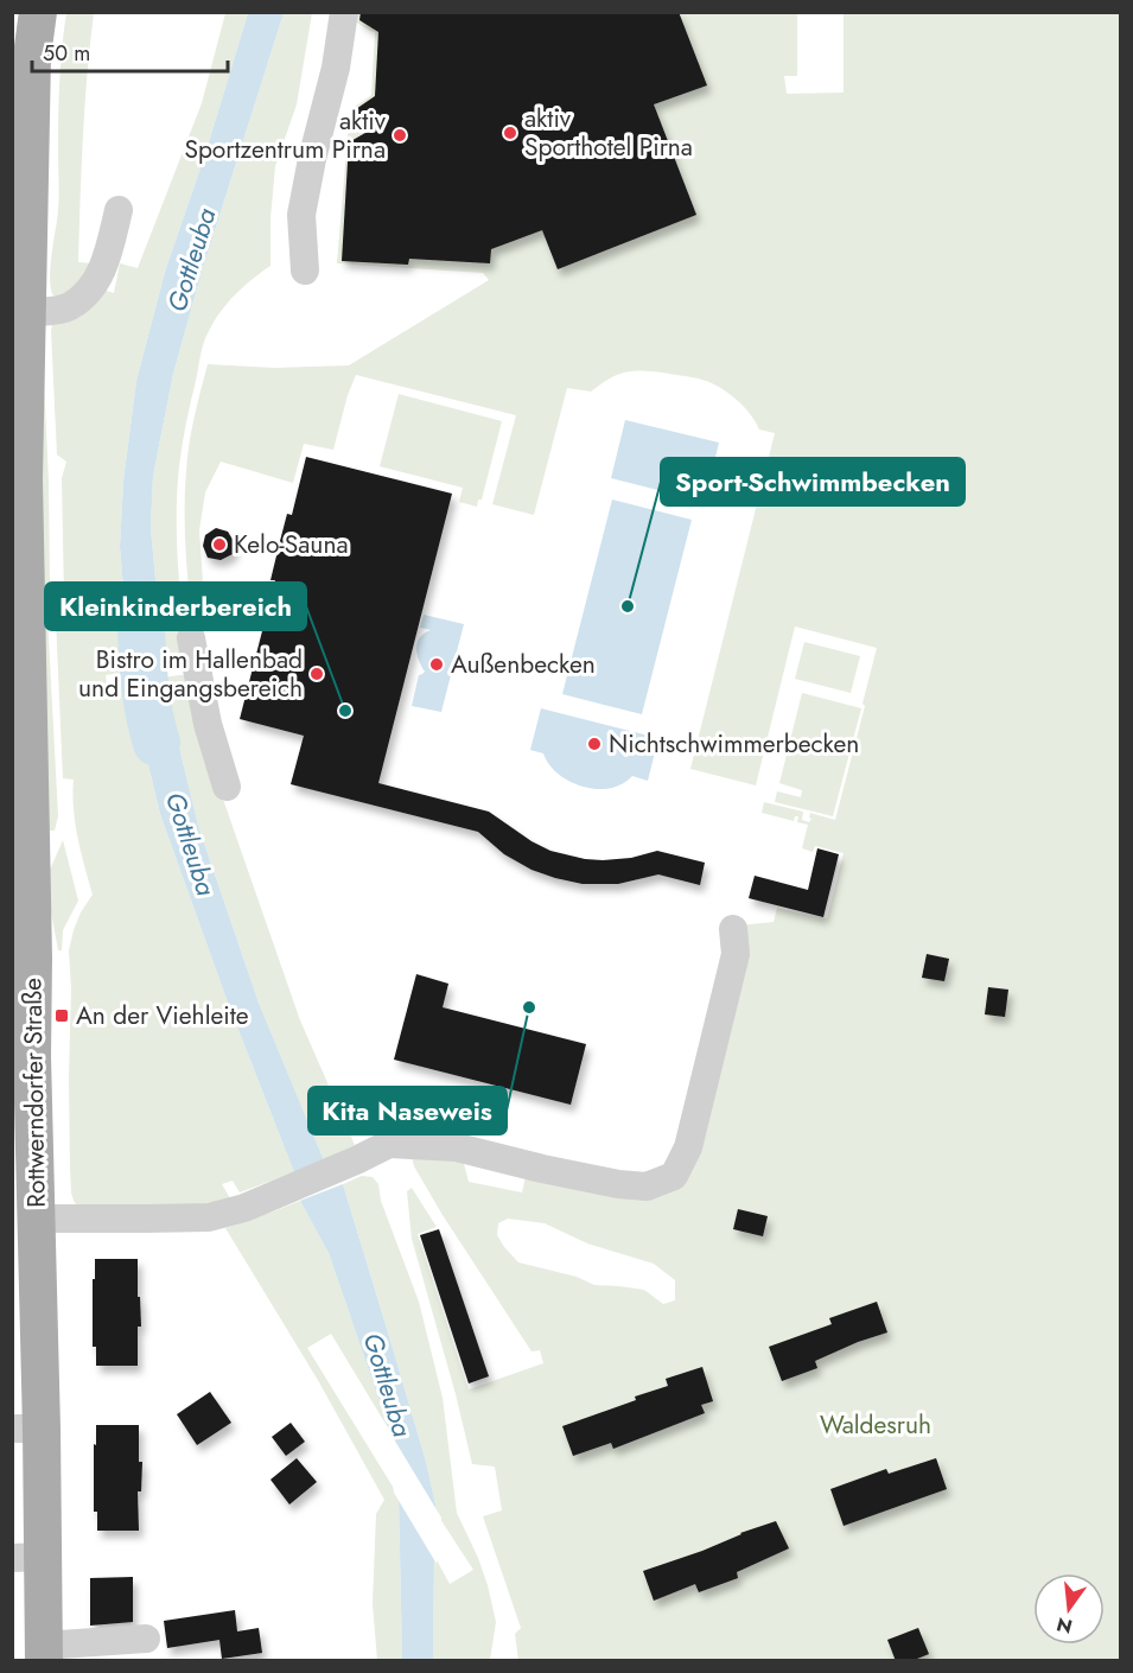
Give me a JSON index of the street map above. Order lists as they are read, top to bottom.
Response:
{
  "streets": {
    "main road": ["Rottwerndorfer Straße"]
  },
  "water": ["Gottleuba"],
  "parks": ["Waldesruh"],
  "places": {
    "other": [
      "aktiv Sporthotel Pirna",
      "aktiv Sportzentrum Pirna",
      "Kelo-Sauna",
      "Sport-Schwimmbecken",
      "Außenbecken",
      "Bistro im Hallenbad und Eingangsbereich",
      "Kleinkinderbereich",
      "Nichtschwimmerbecken",
      "Kita Naseweis"
    ],
    "transit": ["An der Viehleite"]
  },
  "scale_bar": "50 m",
  "north": "bottom"
}
